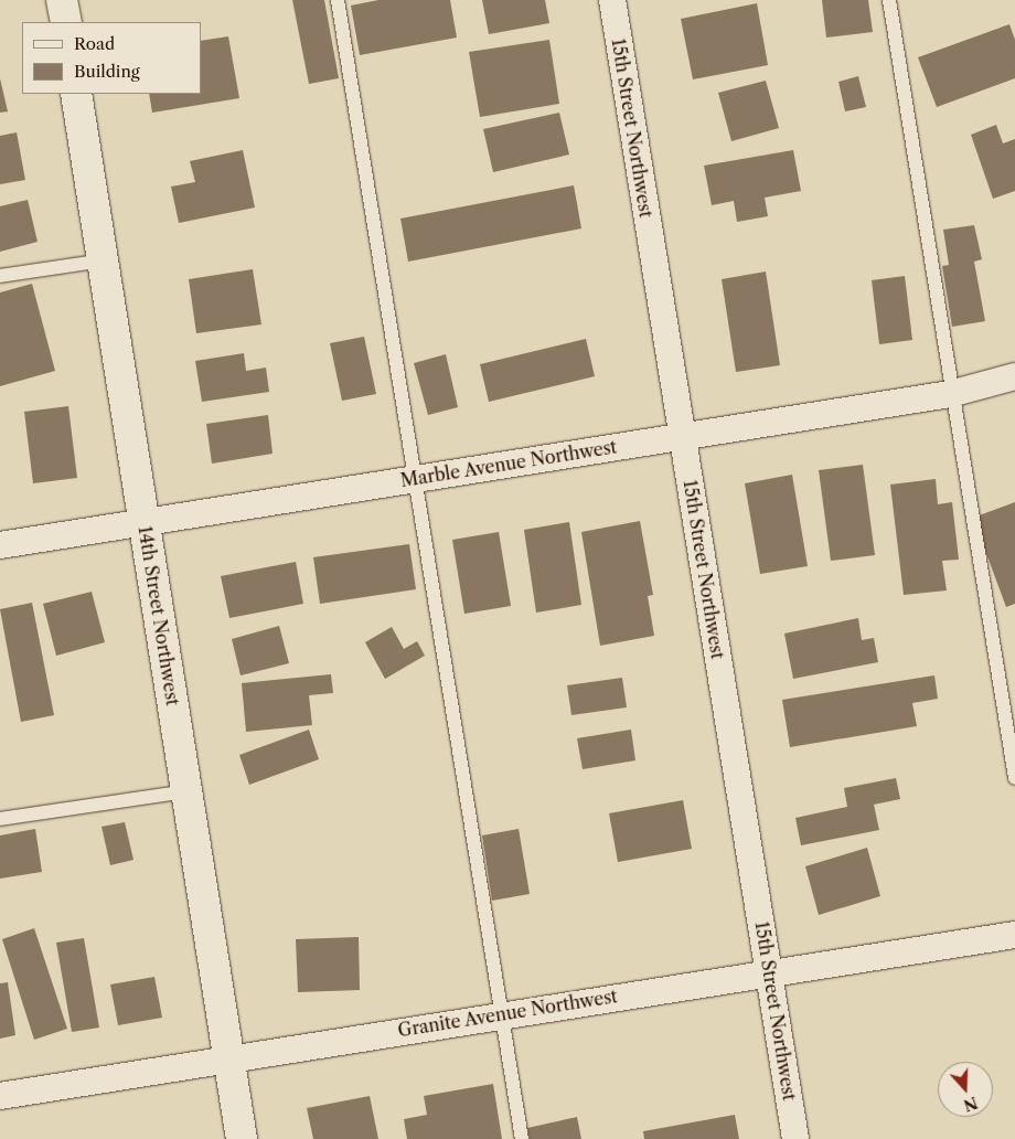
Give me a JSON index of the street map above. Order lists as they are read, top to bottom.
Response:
{
  "streets": {
    "street": [
      "15th Street Northwest",
      "Marble Avenue Northwest",
      "14th Street Northwest",
      "Granite Avenue Northwest"
    ]
  },
  "crossings": [
    ["15th Street Northwest", "Marble Avenue Northwest"],
    ["15th Street Northwest", "Granite Avenue Northwest"],
    ["Marble Avenue Northwest", "14th Street Northwest"],
    ["14th Street Northwest", "Granite Avenue Northwest"]
  ],
  "legend": ["Road", "Building"],
  "north": "bottom"
}
